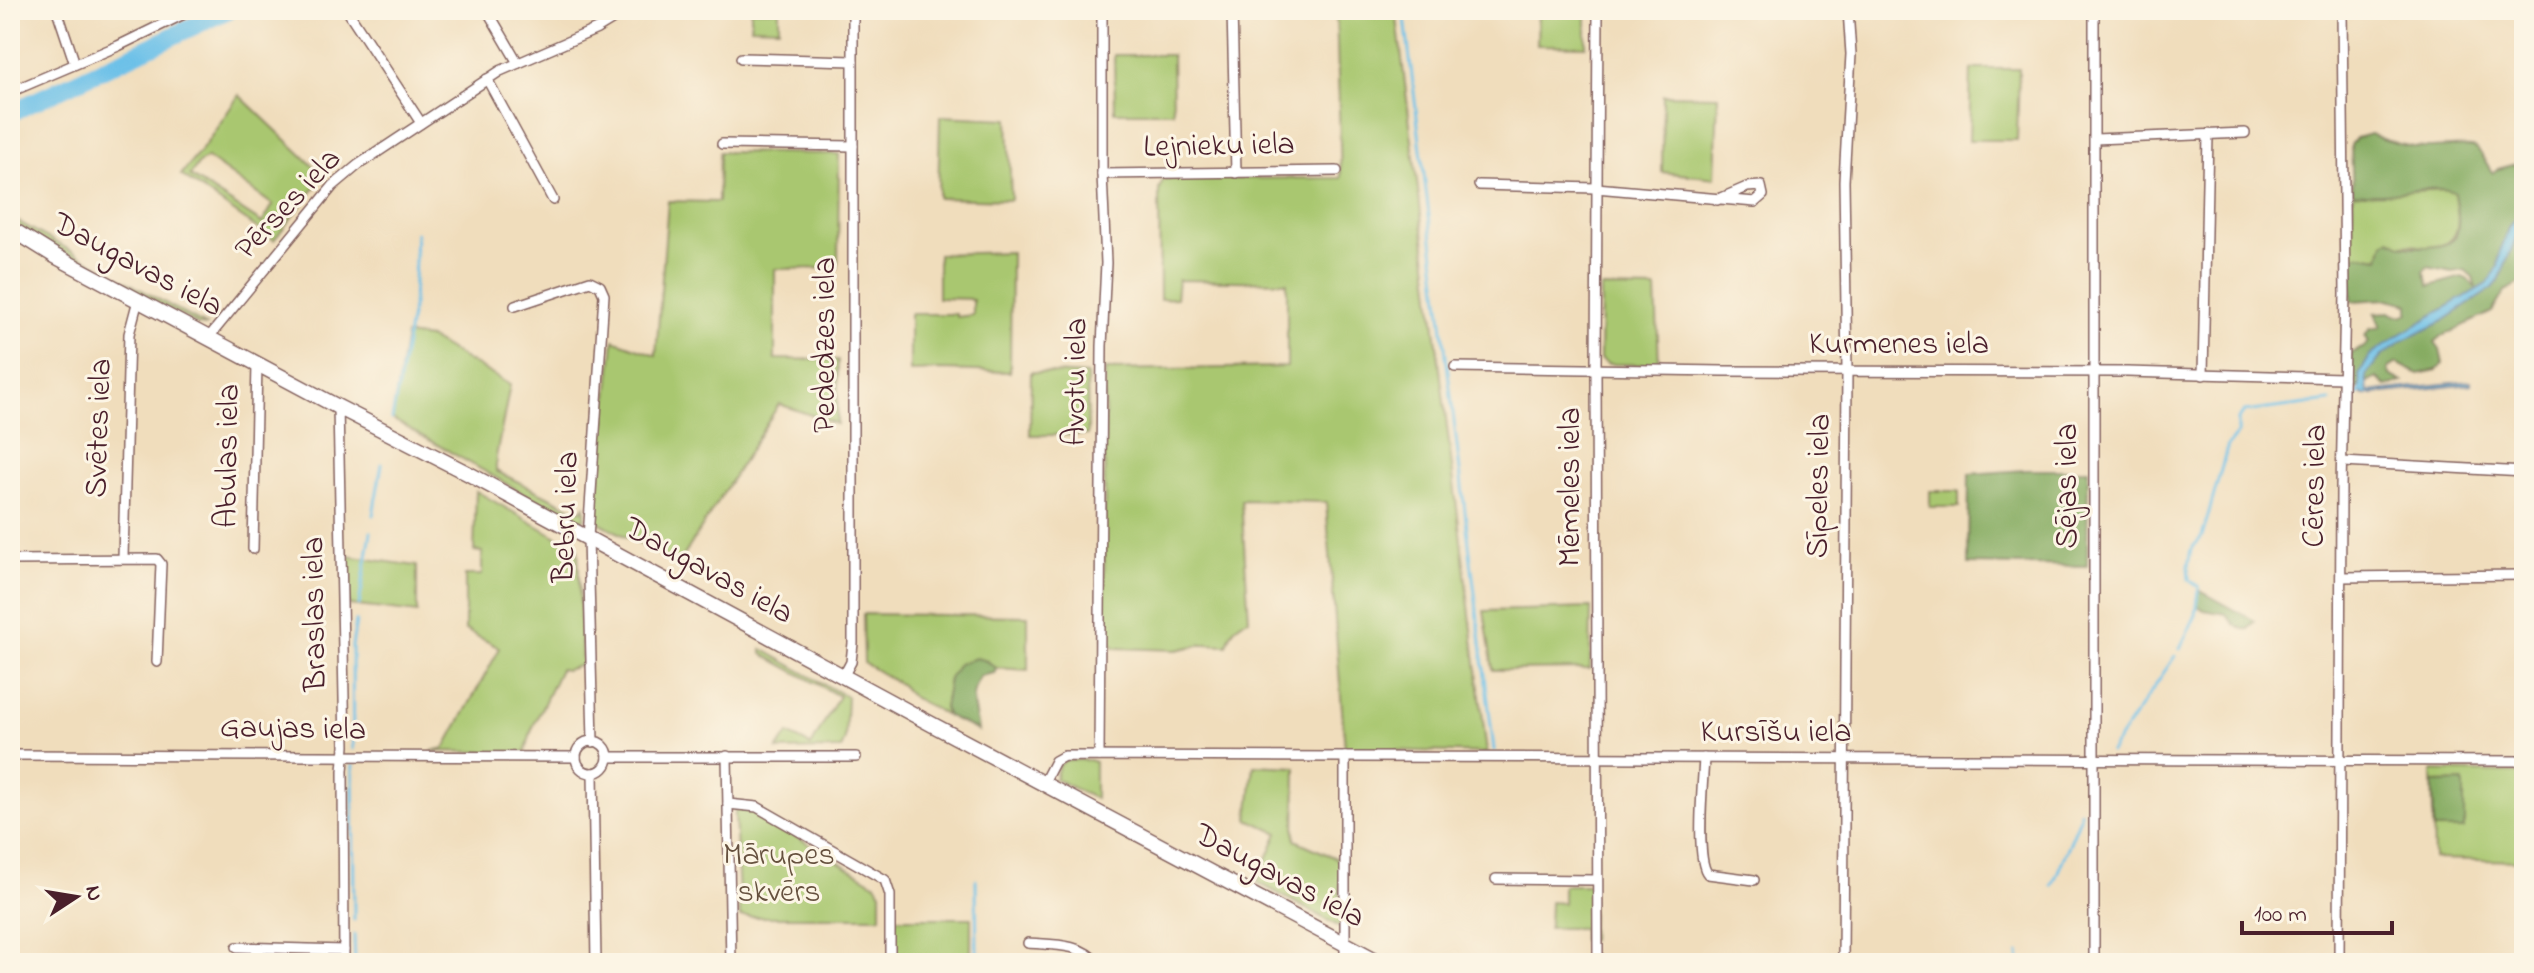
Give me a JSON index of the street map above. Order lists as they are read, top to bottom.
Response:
{
  "streets": {
    "main road": ["Daugavas iela"],
    "street": [
      "Lejnieku iela",
      "Pērses iela",
      "Pededzes iela",
      "Kurmenes iela",
      "Avotu iela",
      "Svētes iela",
      "Abulas iela",
      "Sīpeles iela",
      "Sējas iela",
      "Cēres iela",
      "Mēmeles iela",
      "Bebru iela",
      "Braslas iela",
      "Gaujas iela",
      "Kursīšu iela"
    ]
  },
  "crossings": [
    ["Lejnieku iela", "Avotu iela"],
    ["Pērses iela", "Daugavas iela"],
    ["Daugavas iela", "Pededzes iela"],
    ["Daugavas iela", "Svētes iela"],
    ["Daugavas iela", "Abulas iela"],
    ["Daugavas iela", "Bebru iela"],
    ["Daugavas iela", "Braslas iela"],
    ["Daugavas iela", "Kursīšu iela"],
    ["Kurmenes iela", "Sīpeles iela"],
    ["Kurmenes iela", "Sējas iela"],
    ["Kurmenes iela", "Cēres iela"],
    ["Kurmenes iela", "Mēmeles iela"],
    ["Avotu iela", "Kursīšu iela"],
    ["Sīpeles iela", "Kursīšu iela"],
    ["Sējas iela", "Kursīšu iela"],
    ["Cēres iela", "Kursīšu iela"],
    ["Mēmeles iela", "Kursīšu iela"],
    ["Bebru iela", "Gaujas iela"],
    ["Braslas iela", "Gaujas iela"]
  ],
  "parks": ["Mārupes skvērs"],
  "scale_bar": "100 m",
  "north": "right"
}
